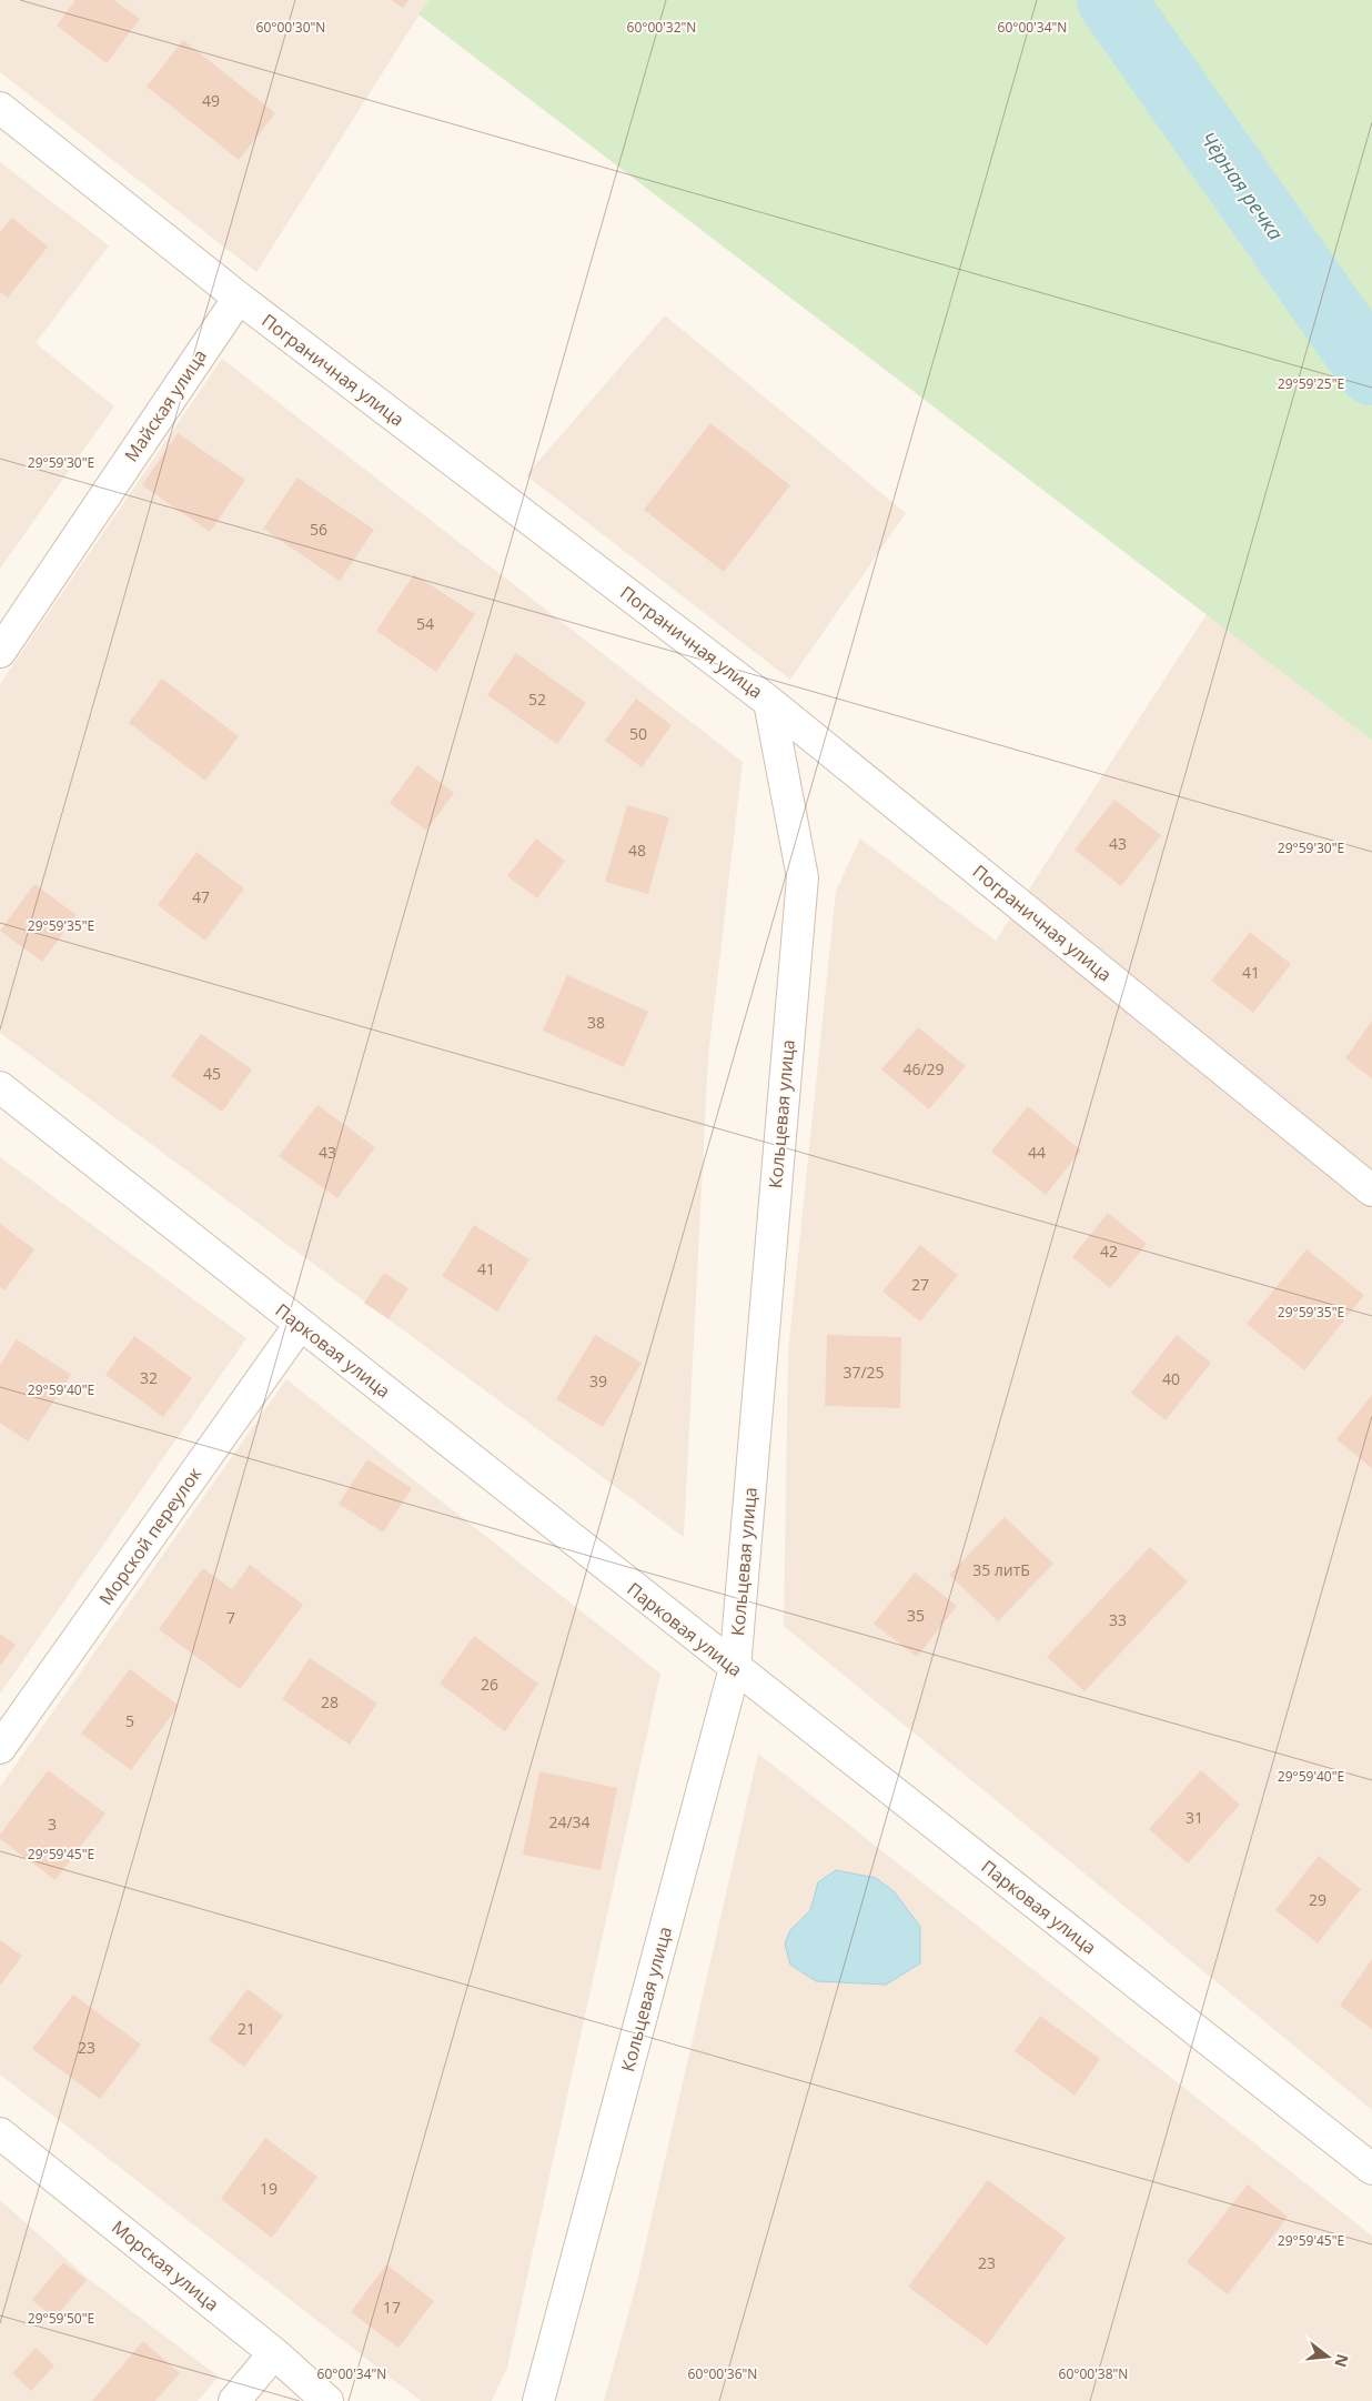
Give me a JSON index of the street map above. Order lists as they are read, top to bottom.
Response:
{
  "streets": {
    "street": [
      "Пограничная улица",
      "Майская улица",
      "Кольцевая улица",
      "Парковая улица",
      "Морской переулок",
      "Морская улица"
    ]
  },
  "crossings": [
    ["Пограничная улица", "Майская улица"],
    ["Пограничная улица", "Кольцевая улица"],
    ["Кольцевая улица", "Парковая улица"],
    ["Парковая улица", "Морской переулок"]
  ],
  "water": ["Чёрная речка"],
  "house_numbers": [
    "49",
    "56",
    "54",
    "52",
    "50",
    "43",
    "48",
    "47",
    "41",
    "38",
    "46/29",
    "45",
    "43",
    "44",
    "42",
    "41",
    "27",
    "37/25",
    "32",
    "40",
    "39",
    "35 литБ",
    "35",
    "7",
    "33",
    "26",
    "28",
    "5",
    "31",
    "24/34",
    "3",
    "29",
    "21",
    "23",
    "19",
    "23",
    "17"
  ],
  "north": "right",
  "coordinates": [
    "60°00'30\"N",
    "60°00'32\"N",
    "60°00'34\"N",
    "29°59'25\"E",
    "29°59'30\"E",
    "29°59'35\"E",
    "29°59'40\"E",
    "29°59'45\"E",
    "29°59'50\"E",
    "60°00'36\"N",
    "60°00'38\"N"
  ]
}
